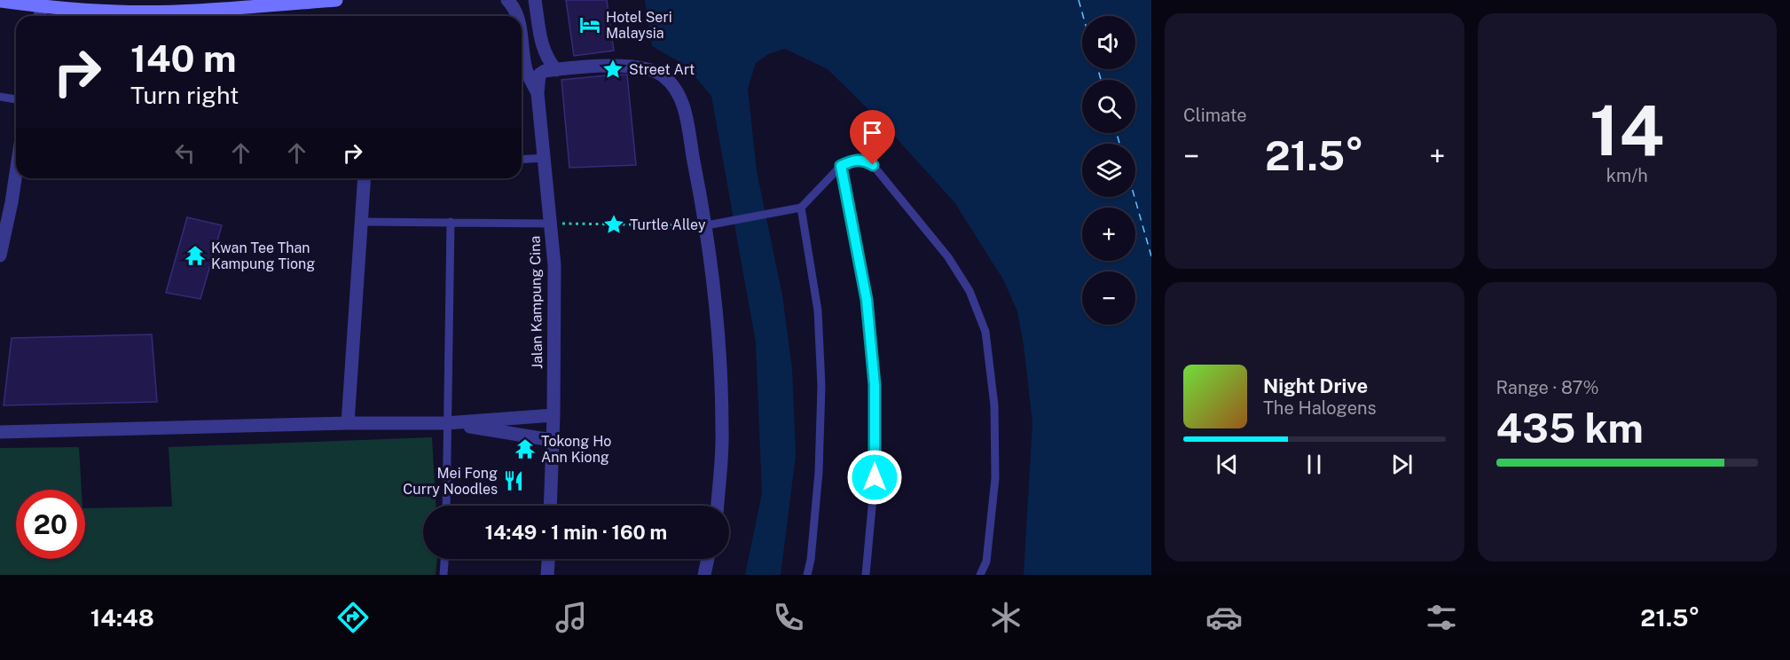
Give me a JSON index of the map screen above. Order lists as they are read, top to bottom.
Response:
{
  "streets": {
    "street": ["Jalan Kampung Cina"]
  },
  "places": {
    "hotel": ["Hotel Seri Malaysia"],
    "place": ["Street Art", "Turtle Alley"],
    "temple": ["Kwan Tee Than Kampung Tiong", "Tokong Ho Ann Kiong"],
    "restaurant": ["Mei Fong Curry Noodles"]
  },
  "page": {
    "tile": [
      "Climate",
      ["14", "km/h"],
      ["Range · 87%", "435 km"]
    ],
    "map_buttons": ["+", "−"],
    "turn": ["140 m", "Turn right"],
    "heat": ["−", "21.5°", "+"],
    "song": ["Night Drive", "The Halogens"],
    "limit": "20",
    "trip": "14:49 · 1 min · 160 m",
    "tabs": ["14:48", "21.5°"]
  }
}
